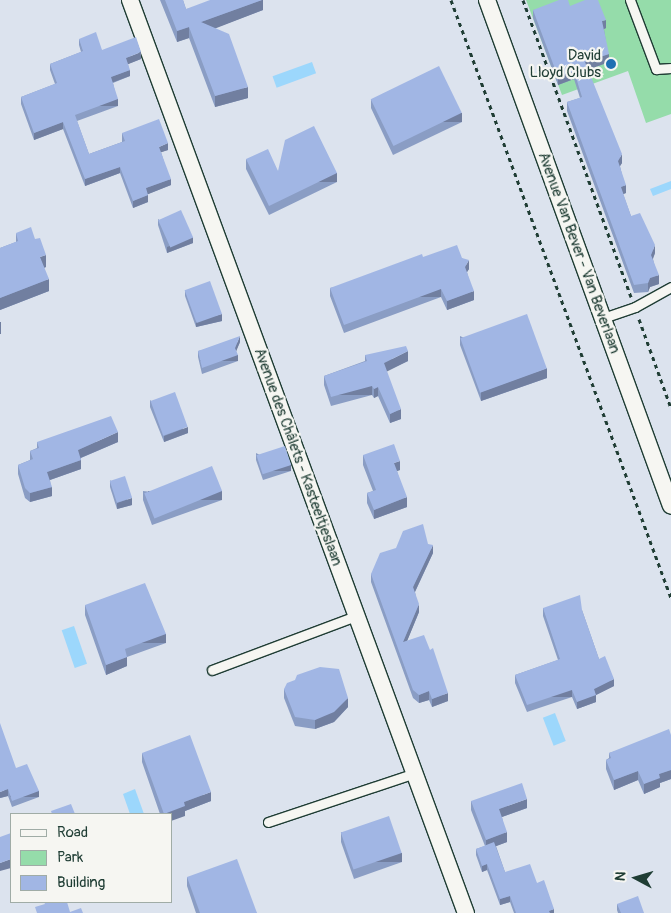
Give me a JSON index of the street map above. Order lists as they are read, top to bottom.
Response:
{
  "streets": {
    "street": ["Avenue Van Bever - Van Beverlaan", "Avenue des Châlets - Kasteeltjeslaan"]
  },
  "places": ["David Lloyd Clubs"],
  "legend": ["Road", "Park", "Building"],
  "north": "left"
}
